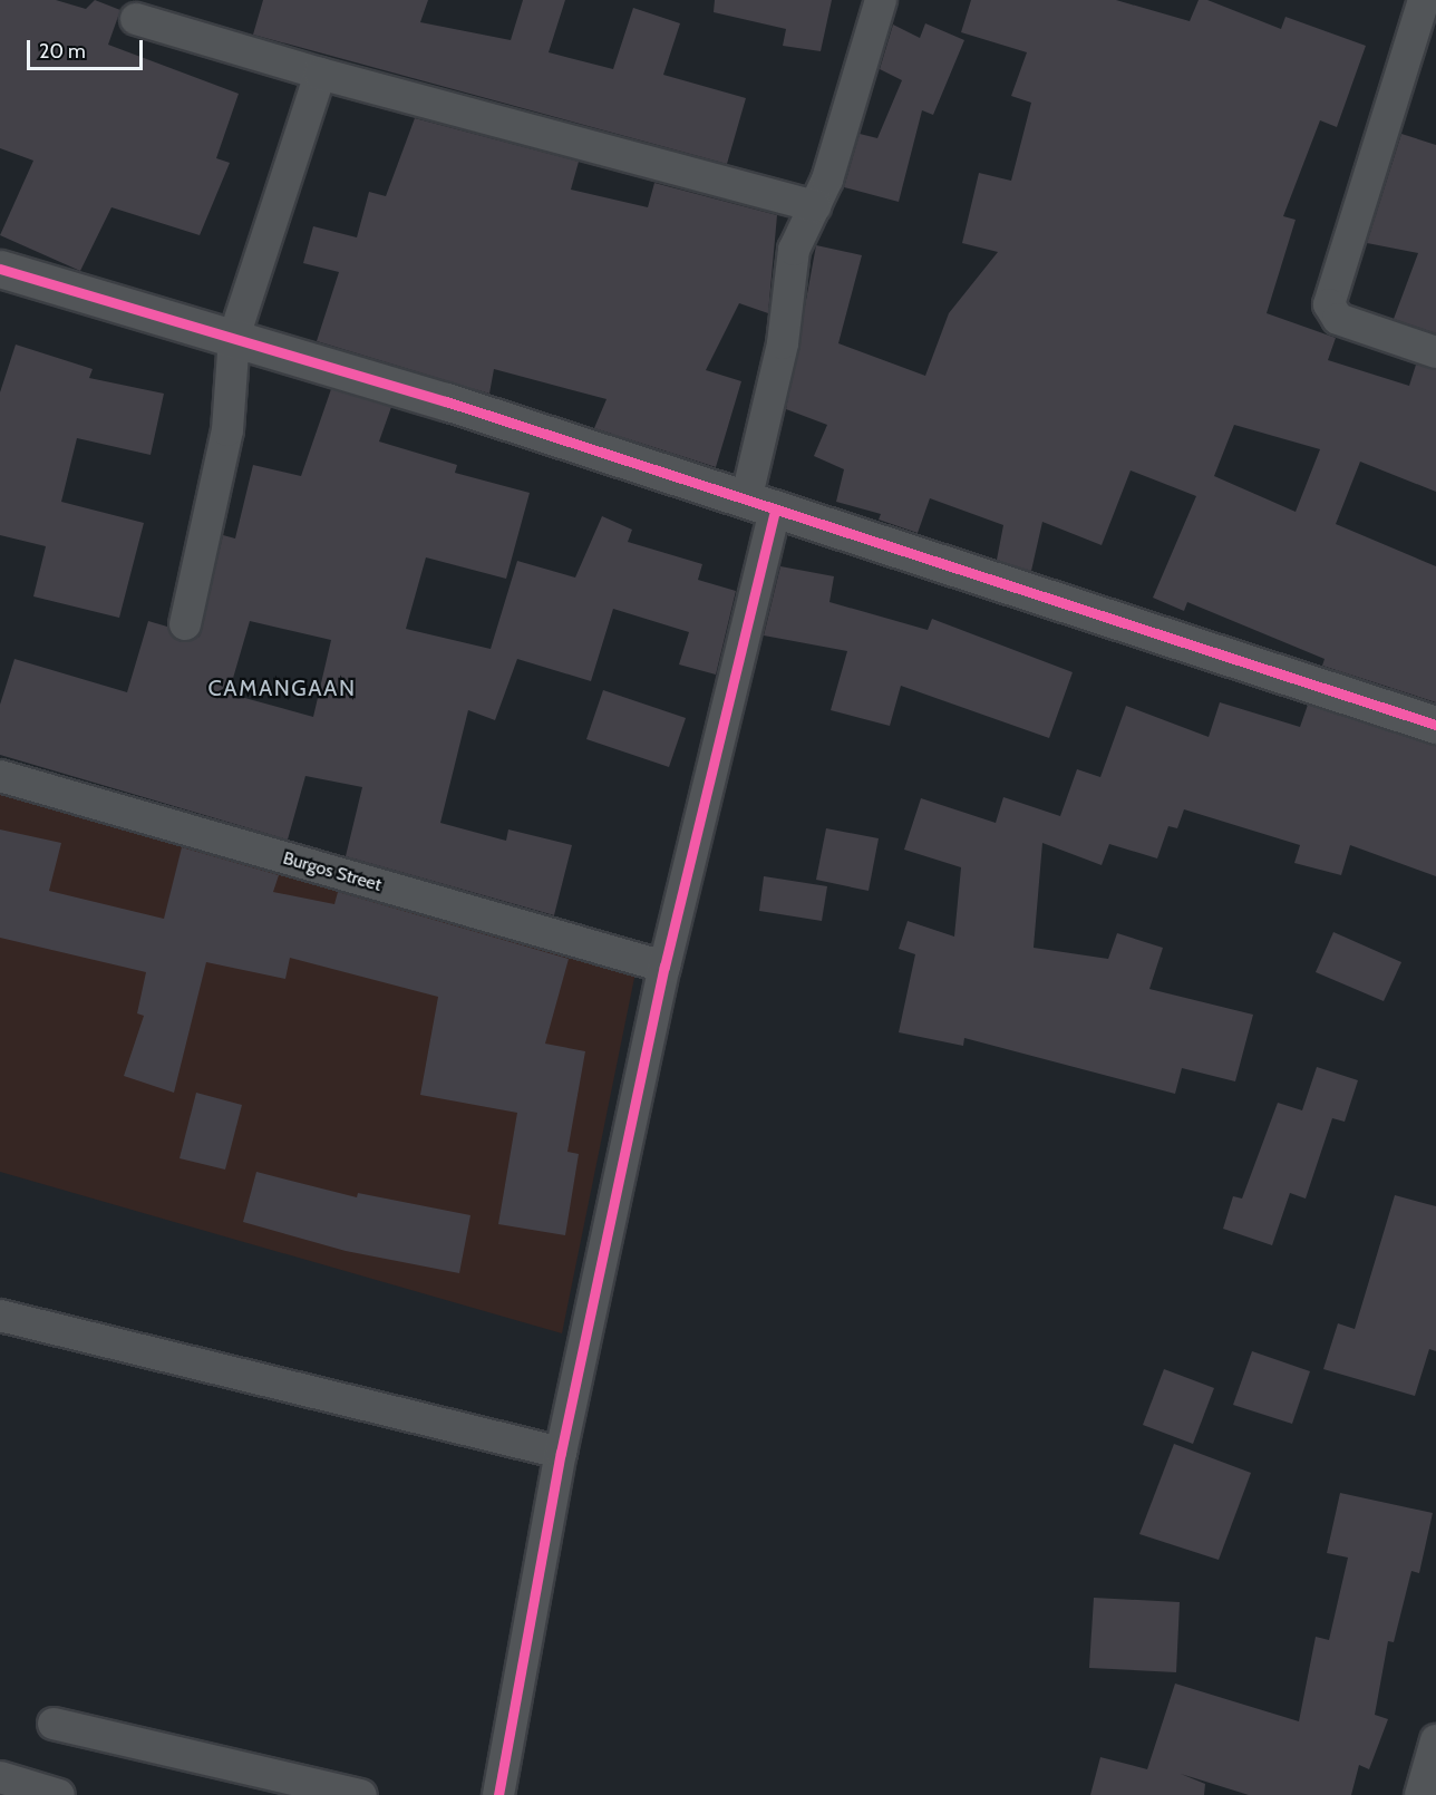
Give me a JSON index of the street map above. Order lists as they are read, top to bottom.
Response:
{
  "streets": {
    "street": ["Burgos Street"]
  },
  "districts": ["CAMANGAAN"],
  "scale_bar": "20 m"
}
